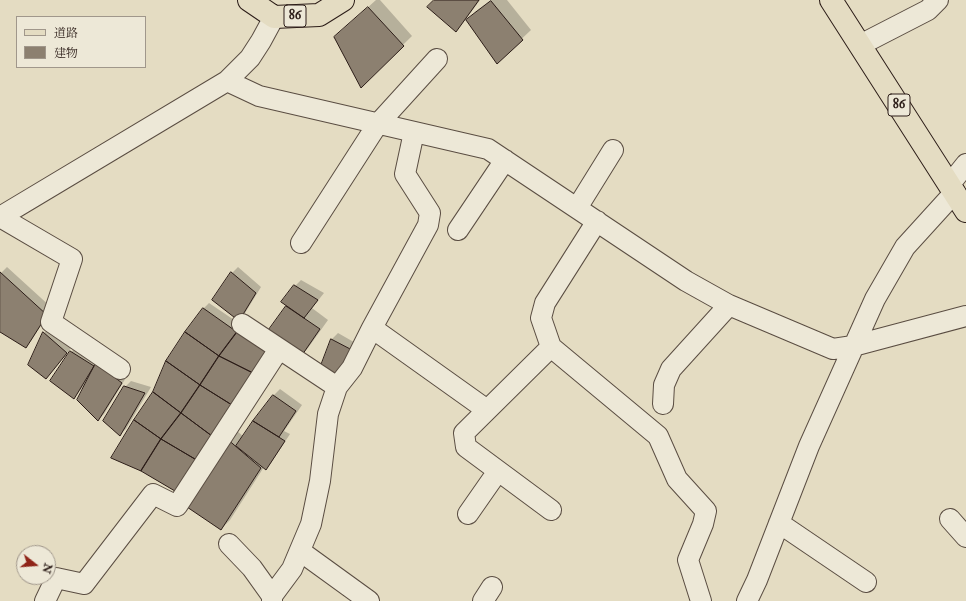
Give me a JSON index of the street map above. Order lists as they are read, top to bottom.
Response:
{
  "streets": {
    "main road": ["86"]
  },
  "legend": ["道路", "建物"],
  "north": "right"
}
